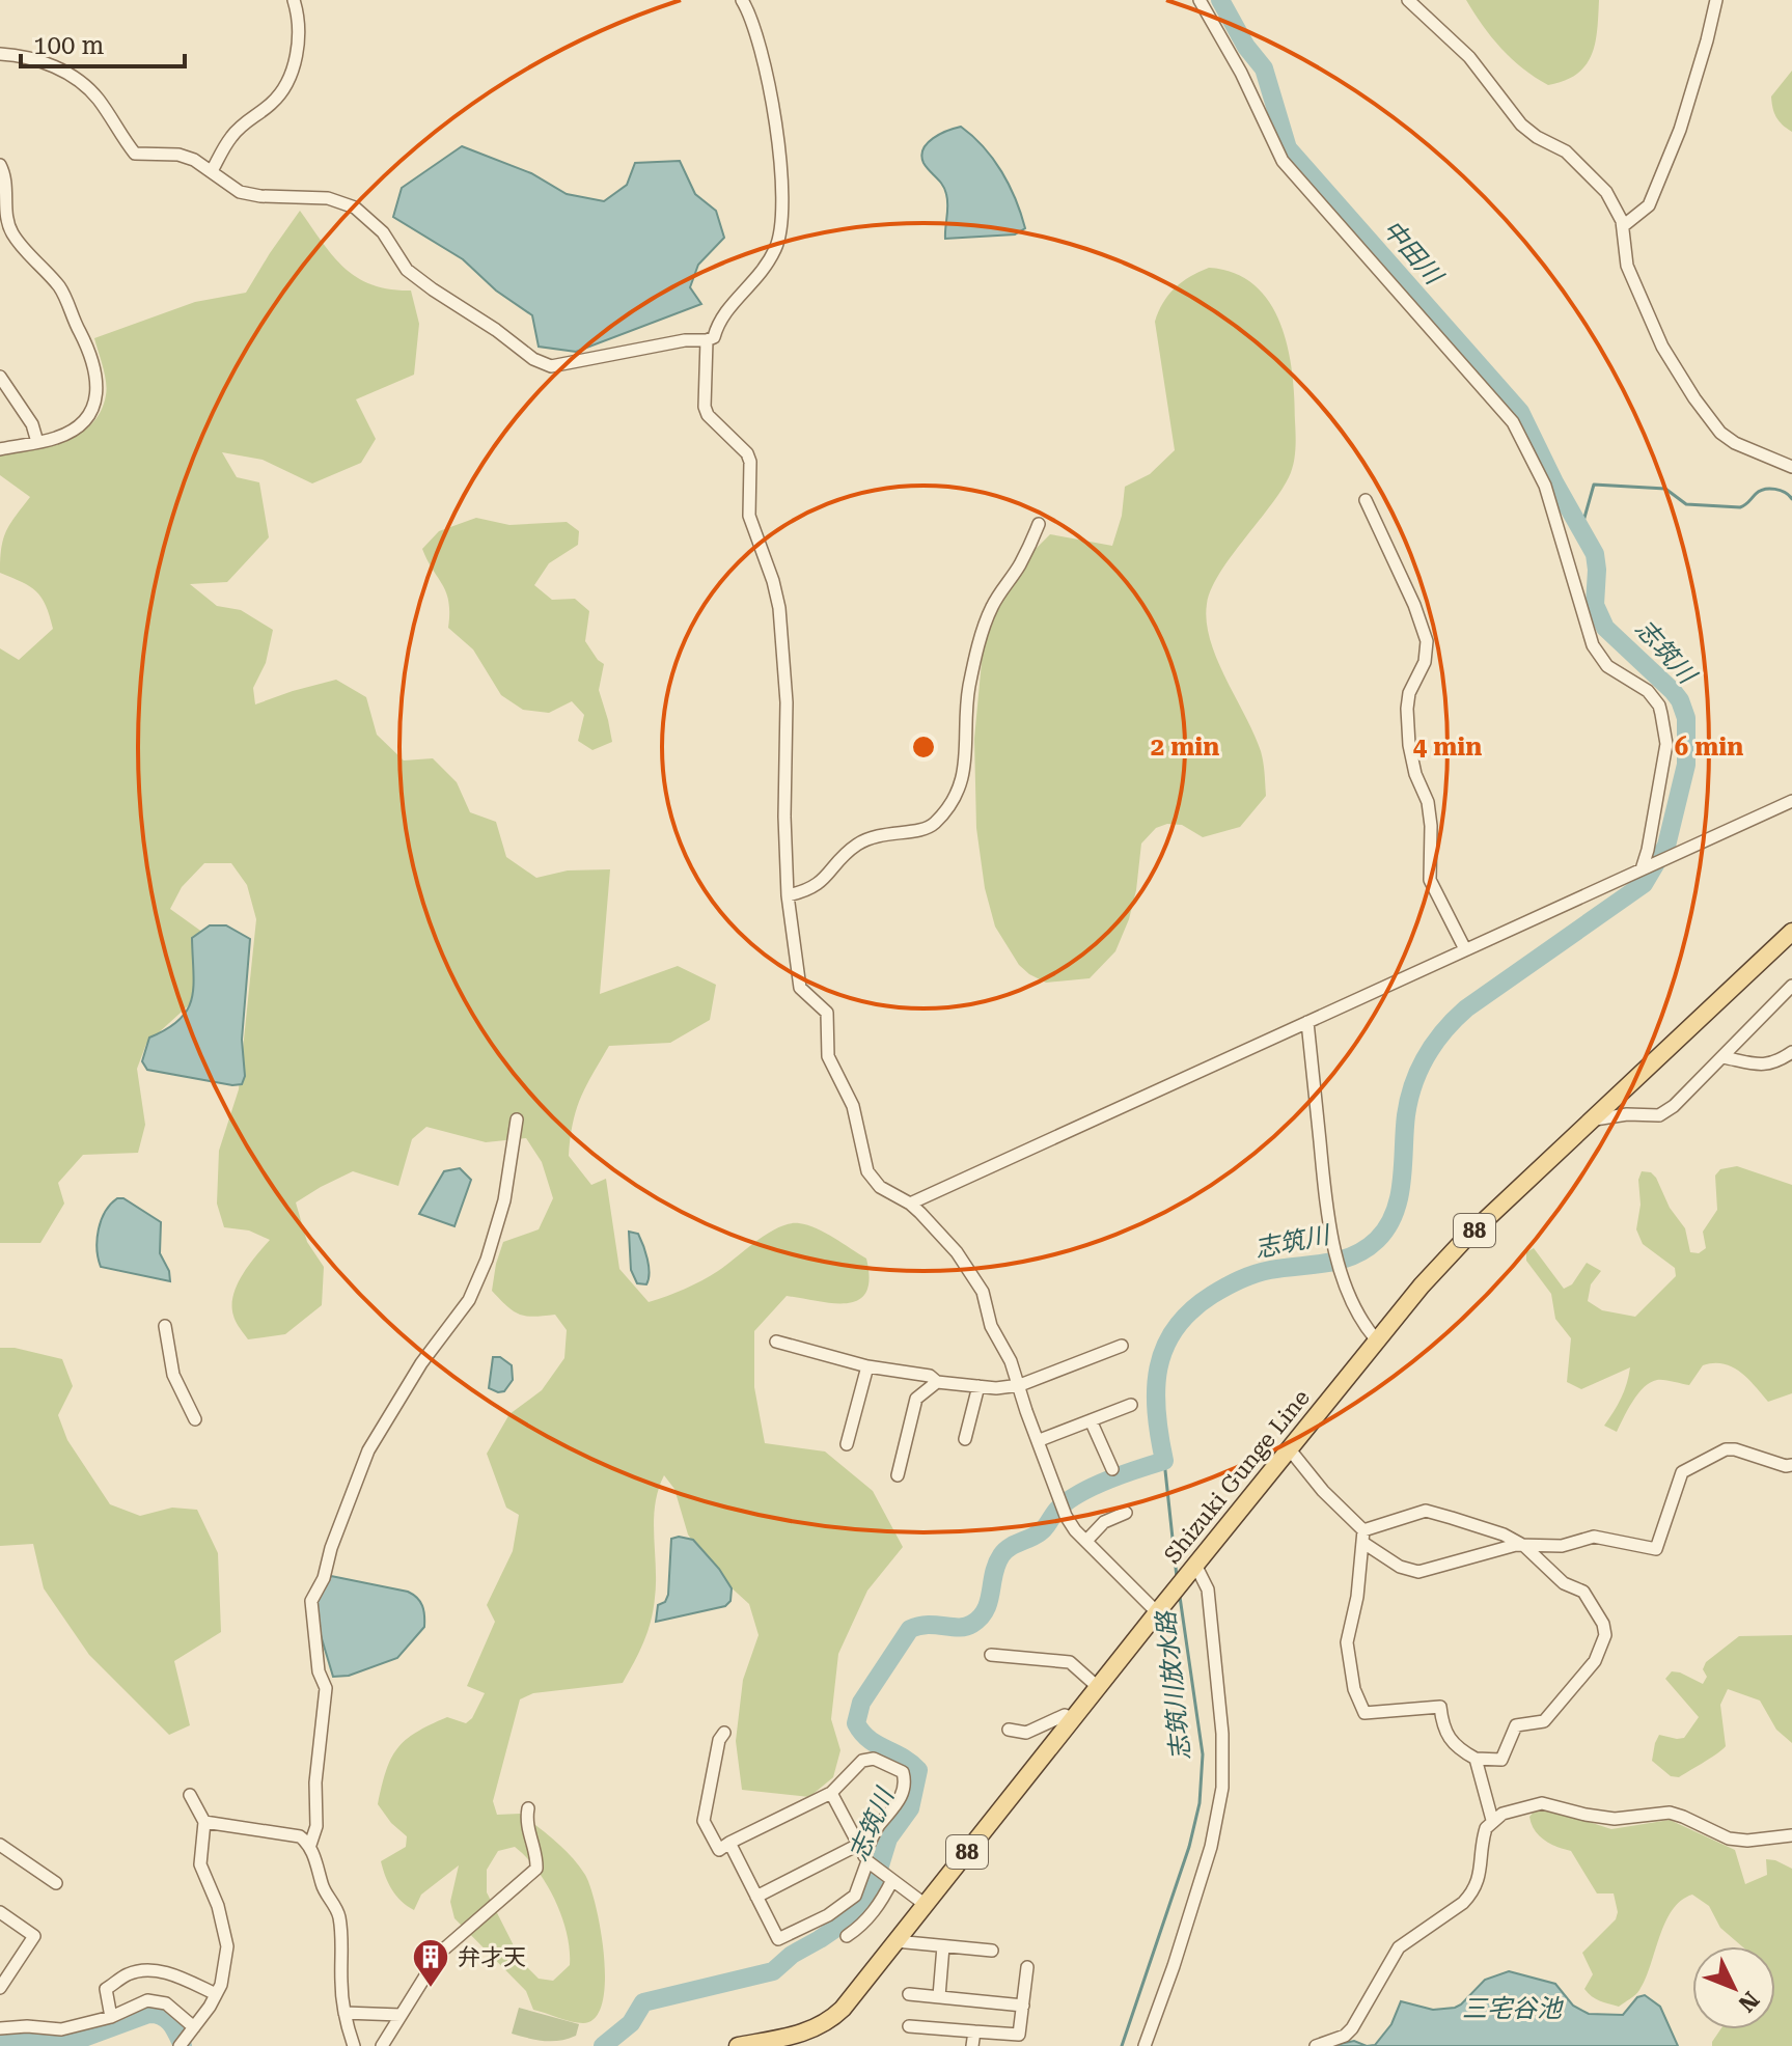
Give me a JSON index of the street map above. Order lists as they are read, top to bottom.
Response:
{
  "streets": {
    "main road": ["88", "Shizuki Gunge Line"]
  },
  "water": [
    "中田川",
    "志筑川",
    "志筑川放水路",
    "三宅谷池"
  ],
  "places": {
    "building": ["弁才天"]
  },
  "scale_bar": "100 m",
  "north": "bottom right",
  "rings": ["2 min", "4 min", "6 min"]
}
